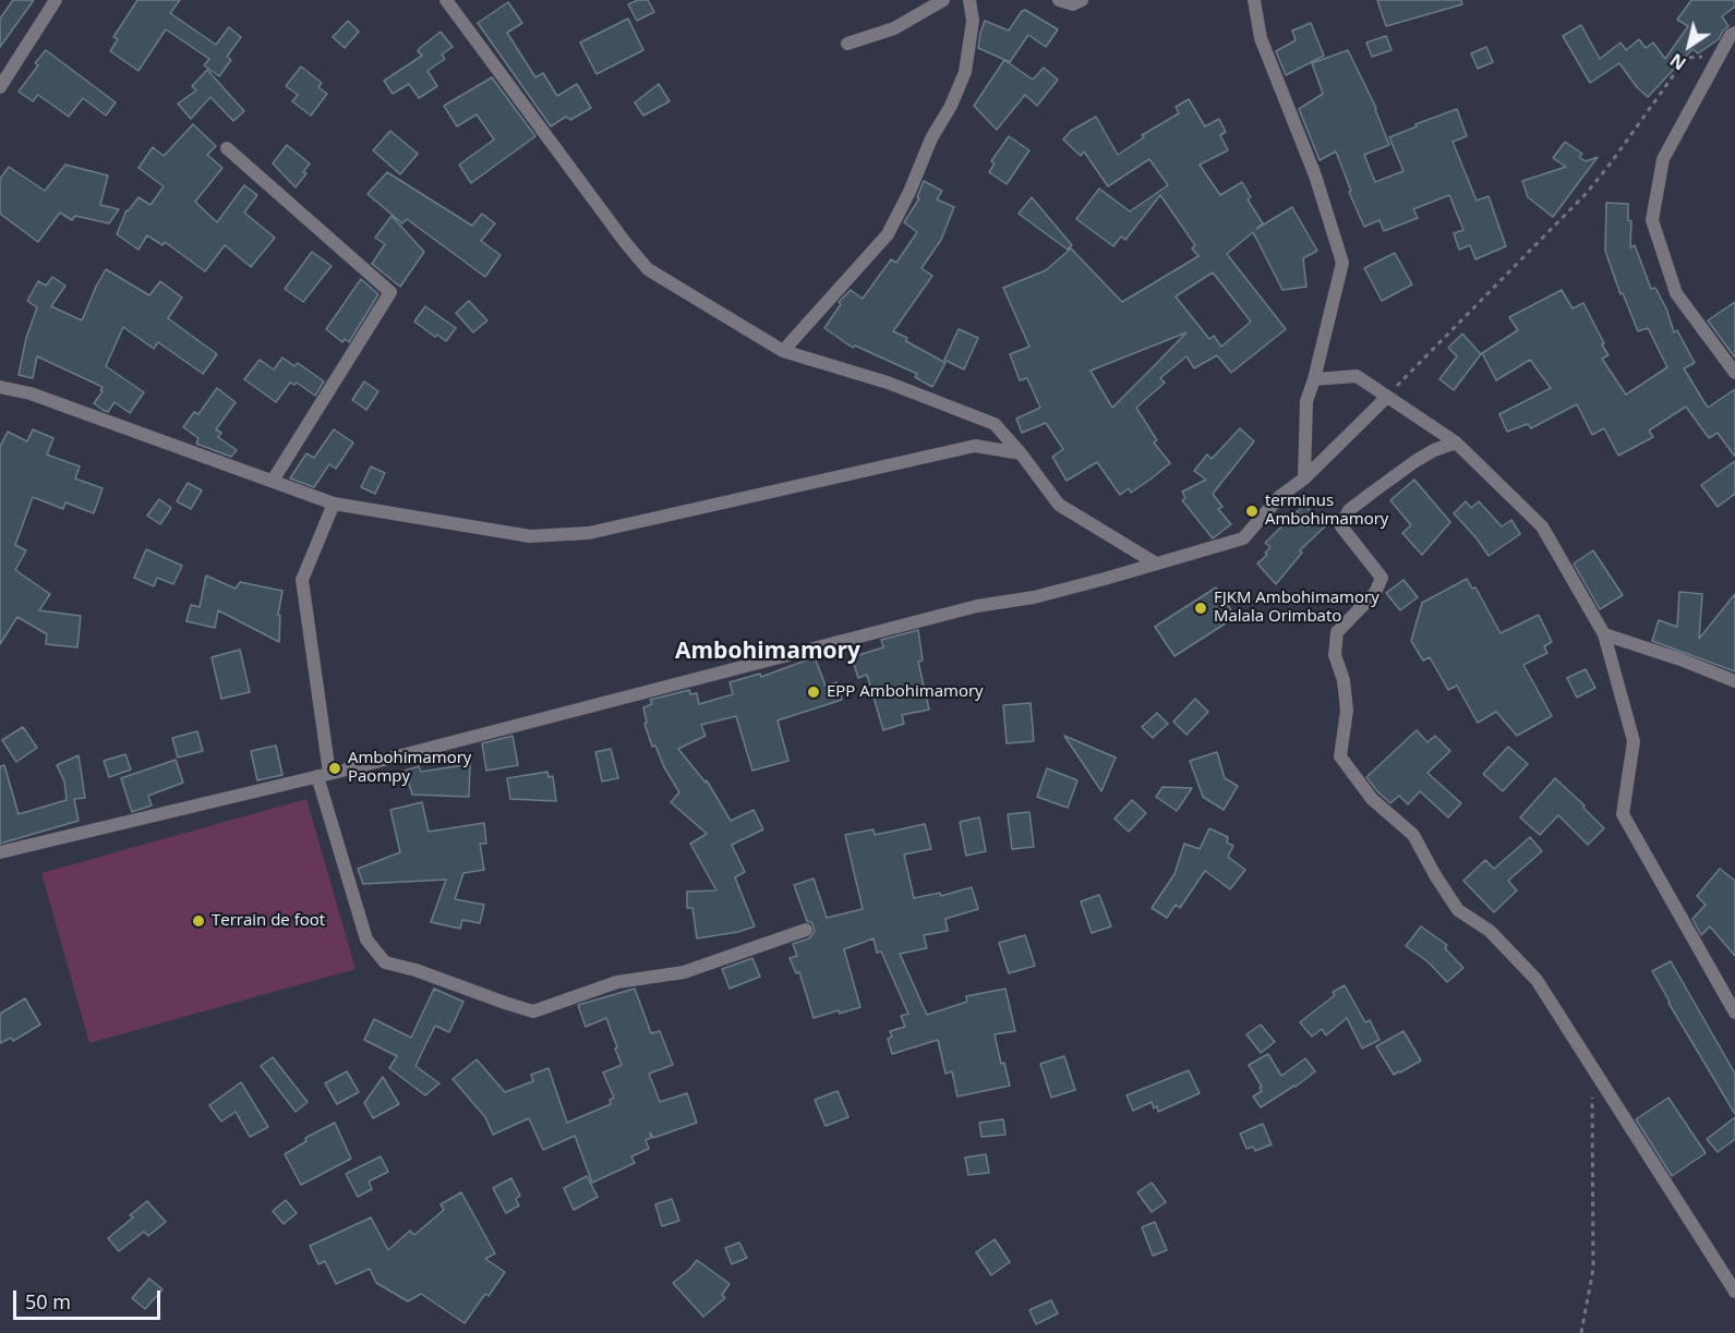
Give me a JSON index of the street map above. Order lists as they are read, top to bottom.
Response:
{
  "districts": ["Ambohimamory"],
  "places": [
    "terminus Ambohimamory",
    "FJKM Ambohimamory Malala Orimbato",
    "EPP Ambohimamory",
    "Ambohimamory Paompy",
    "Terrain de foot"
  ],
  "scale_bar": "50 m",
  "north": "bottom left"
}
